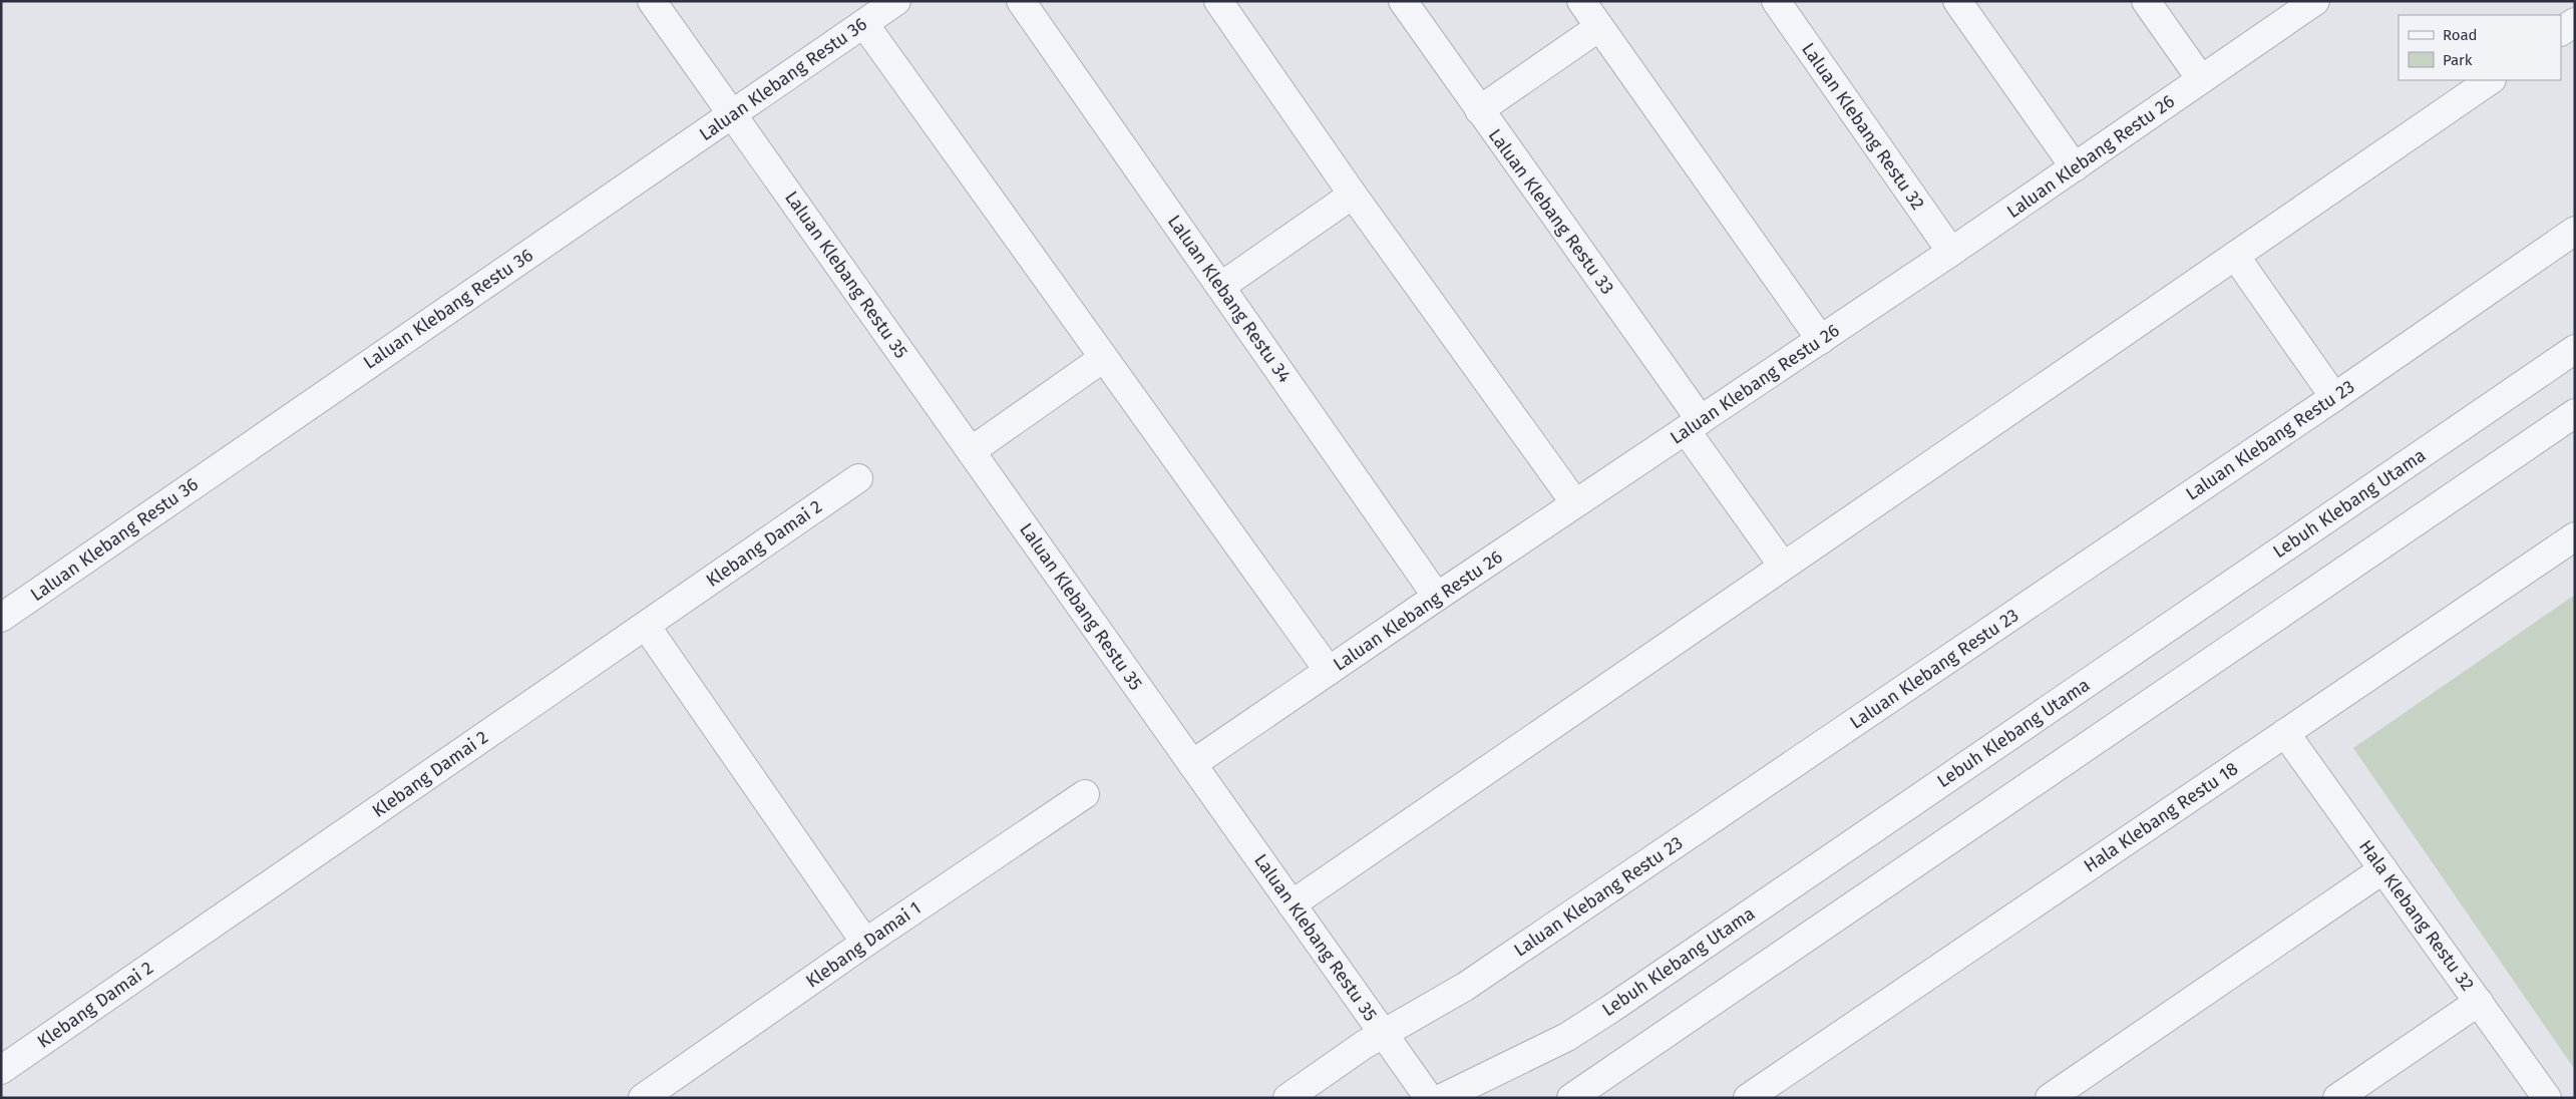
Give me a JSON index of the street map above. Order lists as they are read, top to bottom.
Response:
{
  "streets": {
    "street": [
      "Laluan Klebang Restu 36",
      "Laluan Klebang Restu 32",
      "Laluan Klebang Restu 26",
      "Laluan Klebang Restu 33",
      "Laluan Klebang Restu 35",
      "Laluan Klebang Restu 34",
      "Laluan Klebang Restu 23",
      "Lebuh Klebang Utama",
      "Klebang Damai 2",
      "Hala Klebang Restu 18",
      "Hala Klebang Restu 32",
      "Klebang Damai 1"
    ]
  },
  "crossings": [
    ["Laluan Klebang Restu 36", "Laluan Klebang Restu 35"],
    ["Laluan Klebang Restu 32", "Laluan Klebang Restu 26"],
    ["Laluan Klebang Restu 26", "Laluan Klebang Restu 33"],
    ["Laluan Klebang Restu 26", "Laluan Klebang Restu 35"],
    ["Laluan Klebang Restu 26", "Laluan Klebang Restu 34"],
    ["Laluan Klebang Restu 35", "Laluan Klebang Restu 23"],
    ["Hala Klebang Restu 18", "Hala Klebang Restu 32"]
  ],
  "legend": ["Road", "Park"]
}
